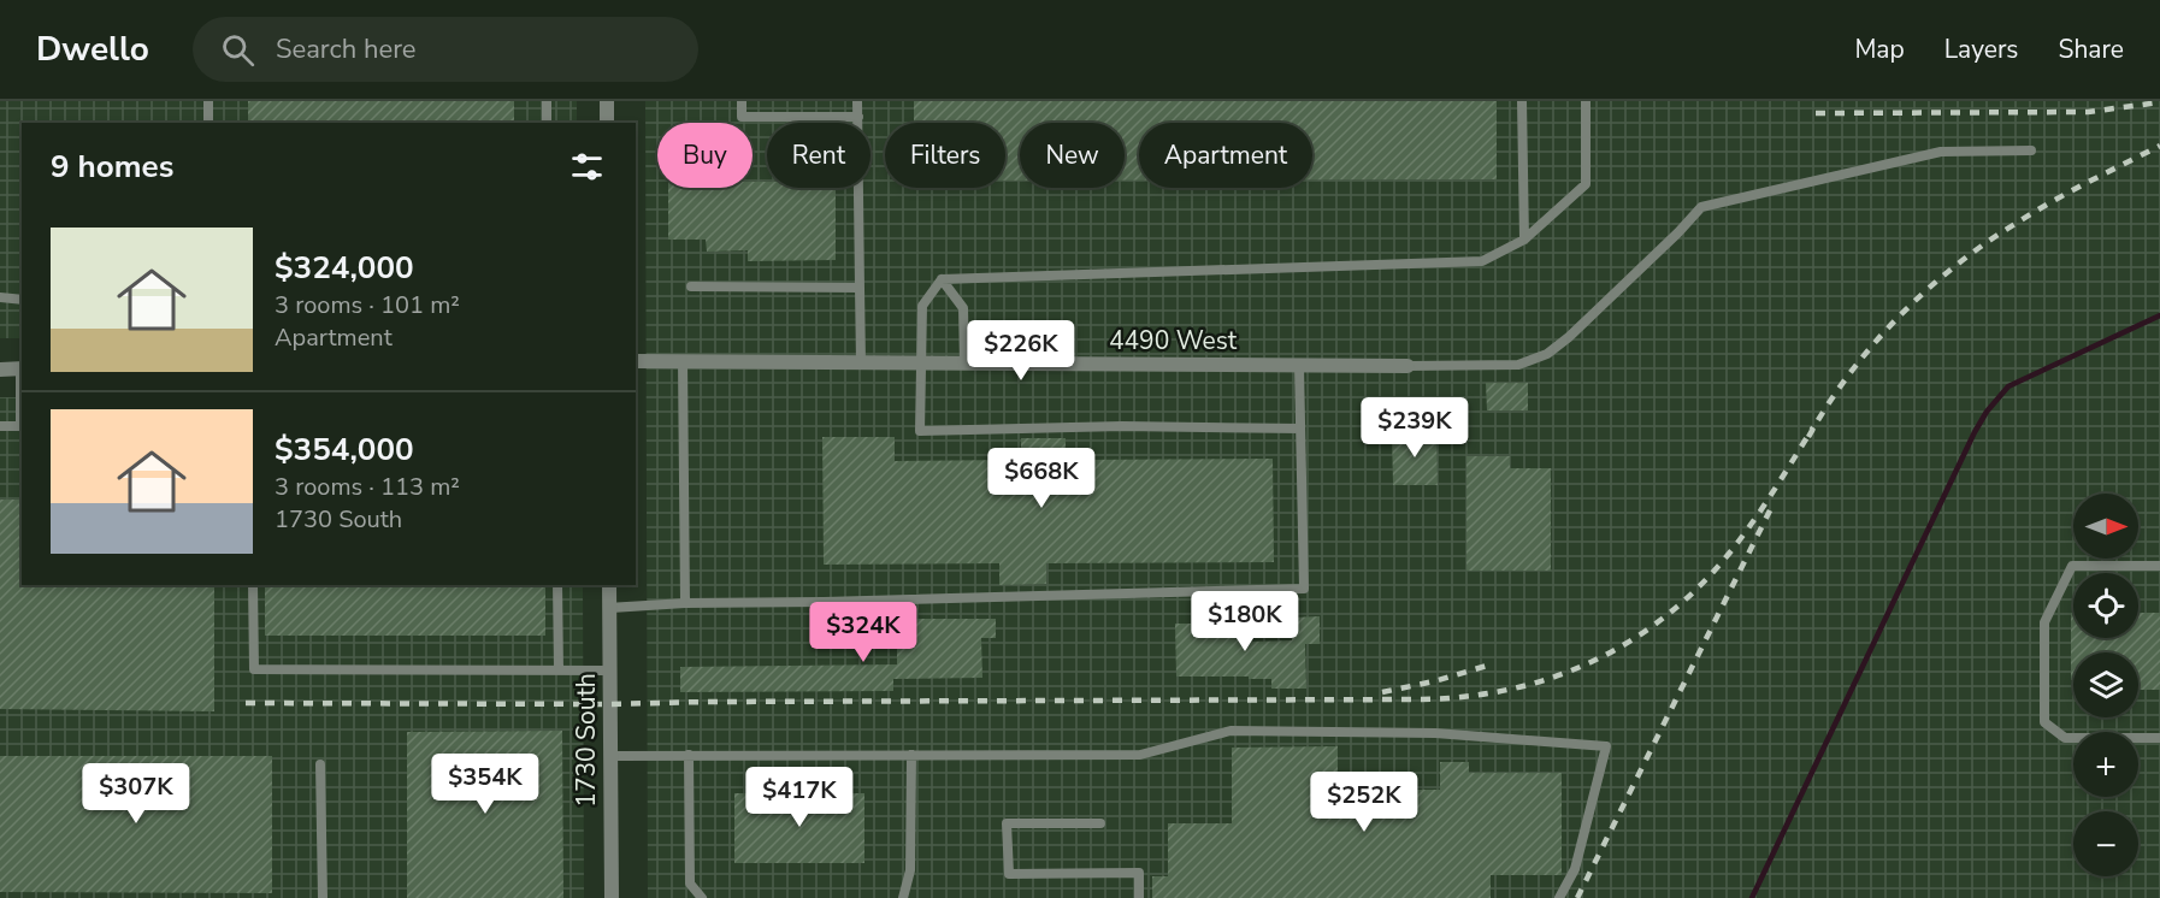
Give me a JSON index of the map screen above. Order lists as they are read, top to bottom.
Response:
{
  "streets": {
    "street": ["4490 West", "1730 South"]
  },
  "north": "right",
  "page": {
    "header": "Dwello",
    "search": "Search here",
    "nav": ["Map", "Layers", "Share"],
    "chip": [
      "Buy",
      "Rent",
      "Filters",
      "New",
      "Apartment"
    ],
    "heading": "9 homes",
    "list": [
      {
        "name": "$324,000",
        "note": "3 rooms · 101 m² · Apartment"
      },
      {
        "name": "$354,000",
        "note": "3 rooms · 113 m² · 1730 South"
      }
    ],
    "price": [
      "$226K",
      "$239K",
      "$668K",
      "$180K",
      "$324K",
      "$354K",
      "$307K",
      "$417K",
      "$252K"
    ],
    "map_buttons": ["+", "−"]
  }
}
